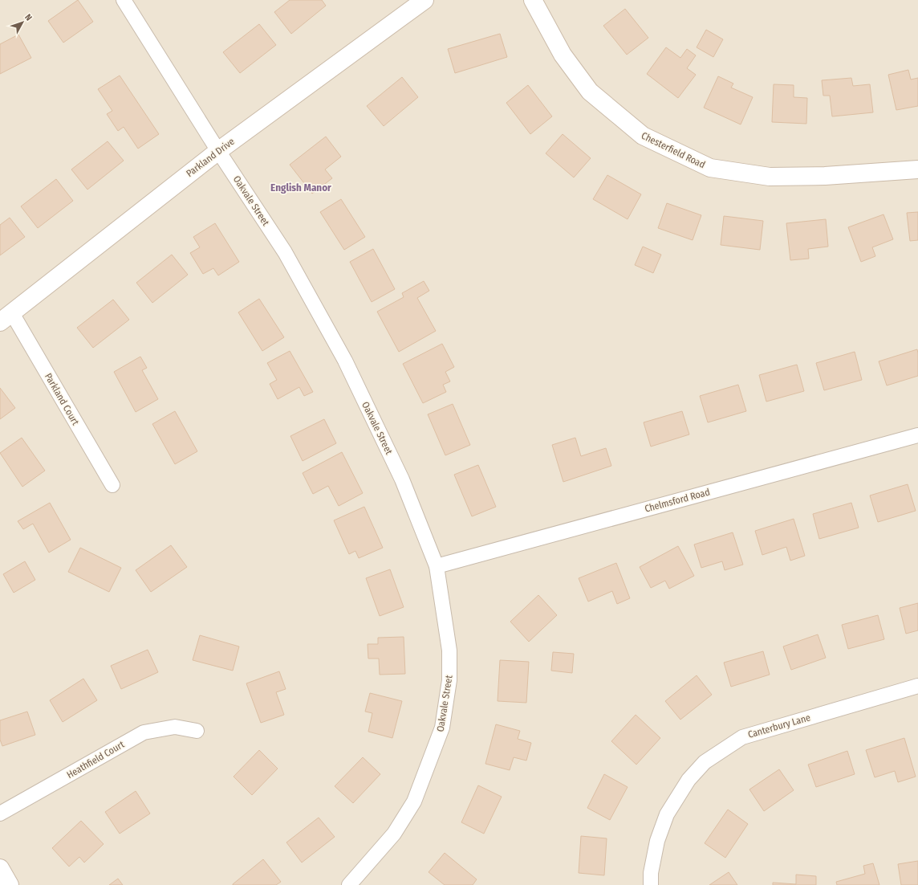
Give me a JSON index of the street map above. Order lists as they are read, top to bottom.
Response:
{
  "streets": {
    "street": [
      "Chesterfield Road",
      "Parkland Drive",
      "Oakvale Street",
      "Parkland Court",
      "Chelmsford Road",
      "Canterbury Lane",
      "Heathfield Court"
    ]
  },
  "crossings": [
    ["Parkland Drive", "Oakvale Street"],
    ["Parkland Drive", "Parkland Court"],
    ["Oakvale Street", "Chelmsford Road"]
  ],
  "districts": ["English Manor"],
  "north": "top right"
}
